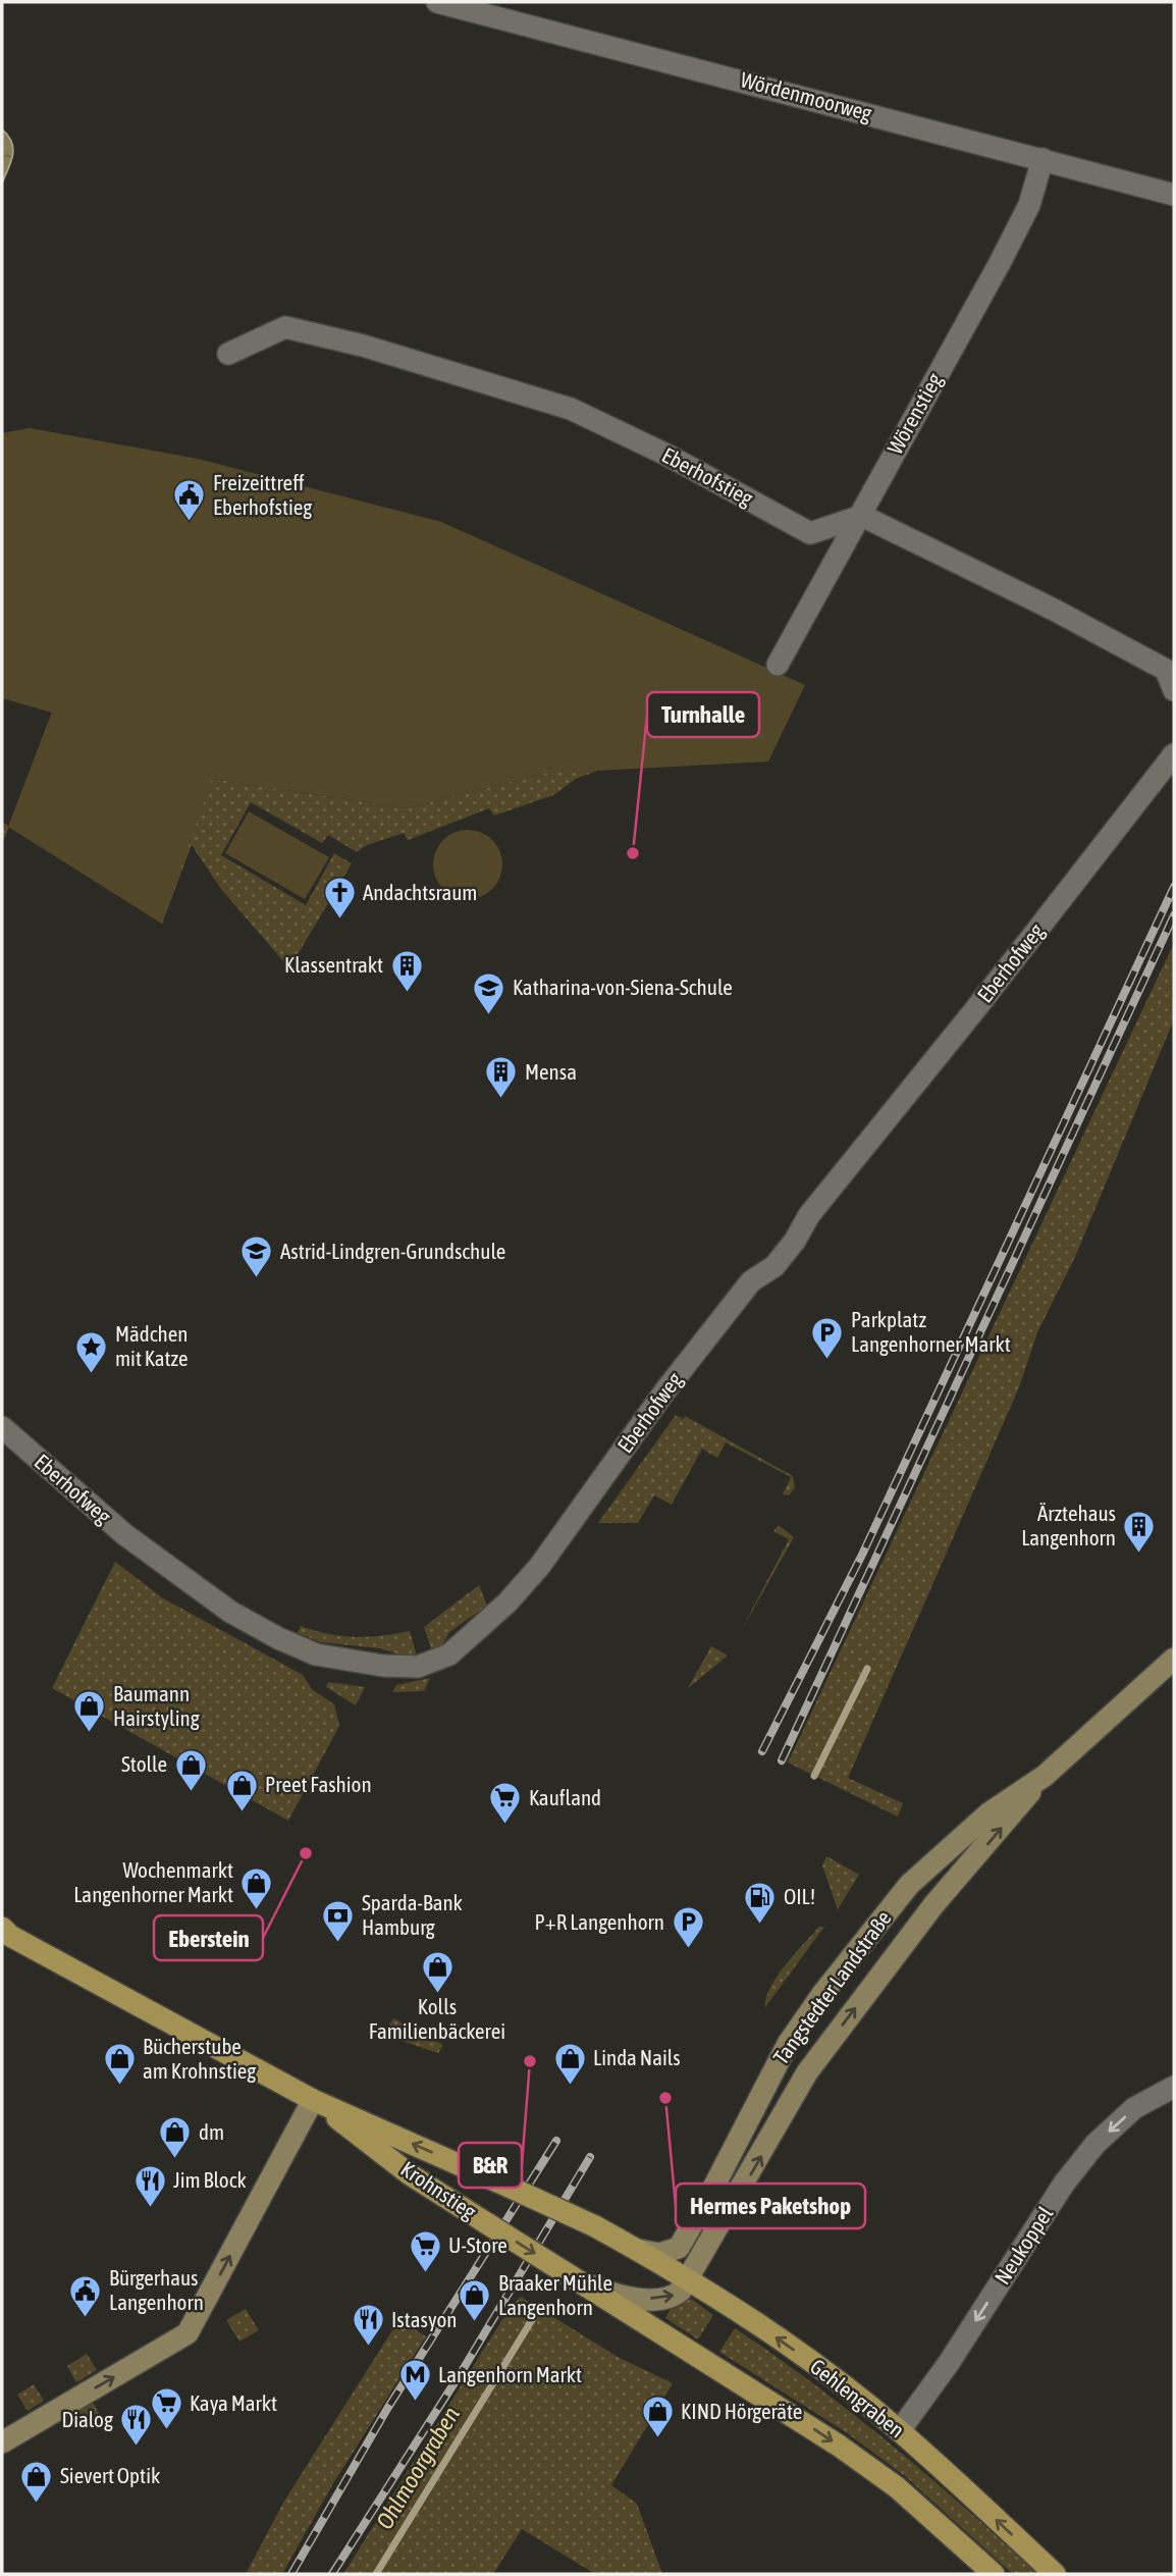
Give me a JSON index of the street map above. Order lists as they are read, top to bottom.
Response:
{
  "streets": {
    "main road": ["Krohnstieg", "Gehlengraben"],
    "street": [
      "Wördenmoorweg",
      "Wörenstieg",
      "Eberhofstieg",
      "Eberhofweg",
      "Tangstedter Landstraße",
      "Neukoppel"
    ]
  },
  "crossings": [
    ["Wördenmoorweg", "Wörenstieg"],
    ["Wörenstieg", "Eberhofstieg"],
    ["Tangstedter Landstraße", "Krohnstieg"],
    ["Tangstedter Landstraße", "Gehlengraben"],
    ["Krohnstieg", "Gehlengraben"],
    ["Neukoppel", "Gehlengraben"]
  ],
  "one_way": ["Neukoppel", "Gehlengraben"],
  "water": ["Ohlmoorgraben"],
  "places": {
    "public building": ["Freizeittreff Eberhofstieg", "Bürgerhaus Langenhorn"],
    "other": [
      "Turnhalle",
      "Eberstein",
      "B&R",
      "Hermes Paketshop"
    ],
    "church": ["Andachtsraum"],
    "building": ["Klassentrakt", "Mensa", "Ärztehaus Langenhorn"],
    "school or university": ["Katharina-von-Siena-Schule", "Astrid-Lindgren-Grundschule"],
    "parking": ["Parkplatz Langenhorner Markt", "P+R Langenhorn"],
    "place": ["Mädchen mit Katze"],
    "shop": [
      "Baumann Hairstyling",
      "Stolle",
      "Preet Fashion",
      "Wochenmarkt Langenhorner Markt",
      "Kolls Familienbäckerei",
      "Linda Nails",
      "Bücherstube am Krohnstieg",
      "dm",
      "Braaker Mühle Langenhorn",
      "KIND Hörgeräte",
      "Sievert Optik"
    ],
    "supermarket": ["Kaufland", "U-Store", "Kaya Markt"],
    "fuel station": ["OIL!"],
    "bank": ["Sparda-Bank Hamburg"],
    "restaurant": ["Jim Block", "Istasyon", "Dialog"],
    "metro station": ["Langenhorn Markt"]
  }
}
